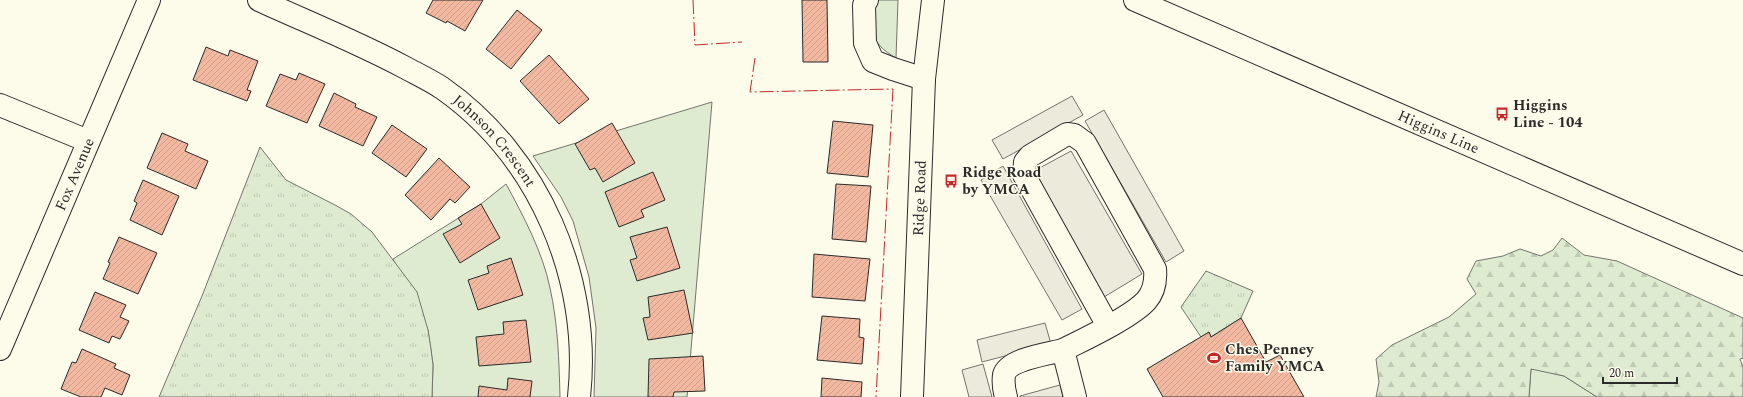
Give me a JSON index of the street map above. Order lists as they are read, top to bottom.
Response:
{
  "streets": {
    "street": [
      "Higgins Line",
      "Johnson Crescent",
      "Fox Avenue",
      "Ridge Road"
    ]
  },
  "places": {
    "bus stop": ["Higgins Line - 104", "Ridge Road by YMCA"],
    "sports": ["Ches Penney Family YMCA"]
  },
  "scale_bar": "20 m"
}
